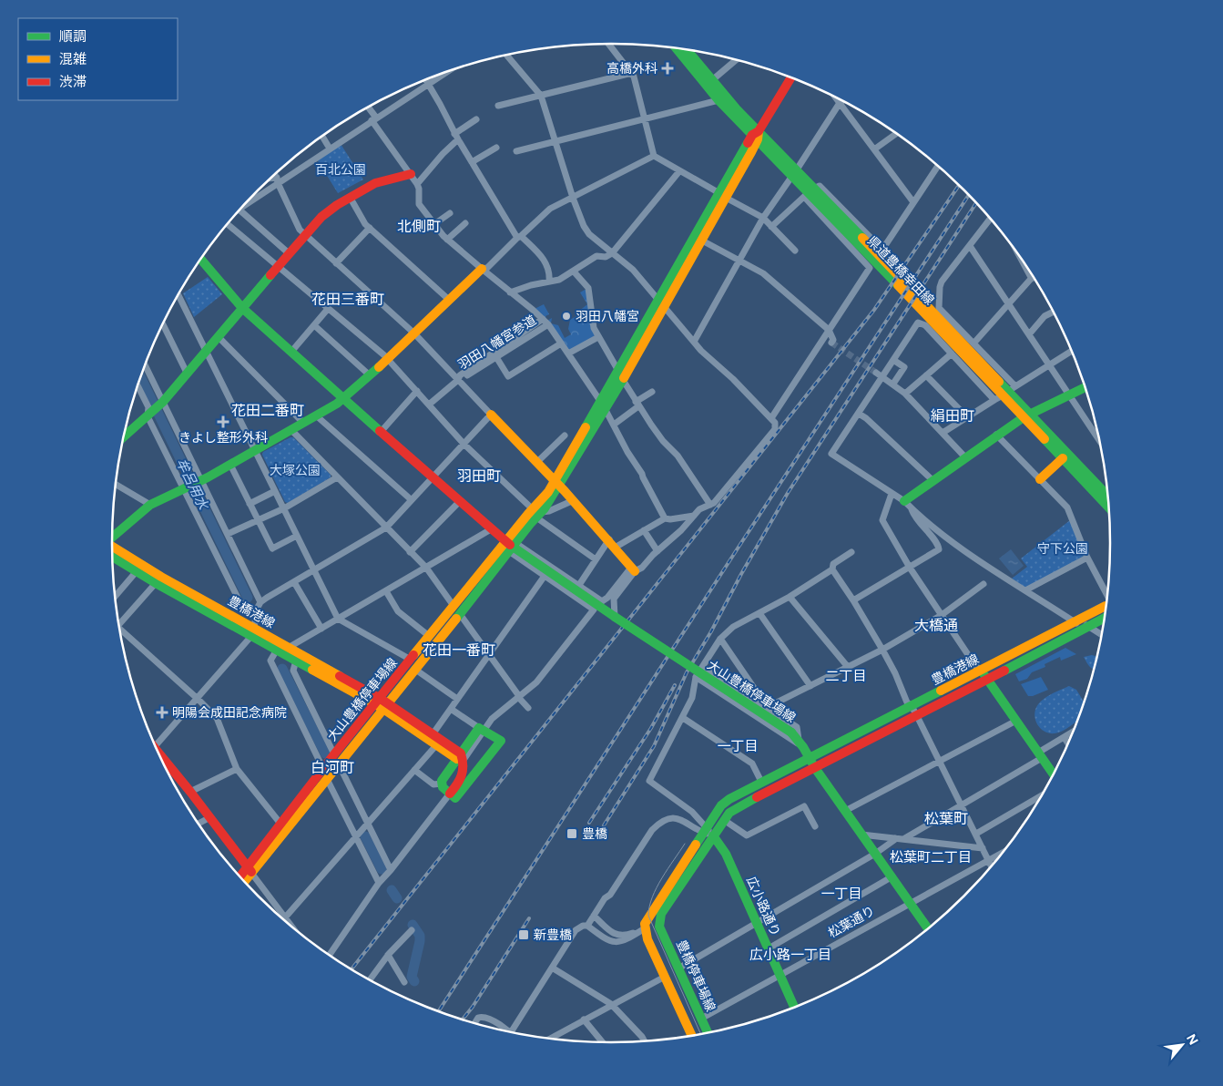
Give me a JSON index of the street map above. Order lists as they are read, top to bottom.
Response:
{
  "streets": {
    "main road": [
      "県道豊橋幸田線",
      "豊橋港線",
      "大山豊橋停車場線",
      "広小路通り",
      "豊橋停車場線"
    ],
    "street": ["羽田八幡宮参道", "松葉通り"]
  },
  "crossings": [
    ["豊橋港線", "大山豊橋停車場線"],
    ["大山豊橋停車場線", "松葉通り"],
    ["広小路通り", "松葉通り"],
    ["松葉通り", "豊橋停車場線"]
  ],
  "districts": [
    "北側町",
    "花田三番町",
    "花田二番町",
    "絹田町",
    "羽田町",
    "大橋通",
    "花田一番町",
    "二丁目",
    "一丁目",
    "白河町",
    "松葉町",
    "松葉町二丁目",
    "一丁目",
    "広小路一丁目"
  ],
  "water": ["牟呂用水"],
  "parks": ["百北公園", "大塚公園", "守下公園"],
  "places": {
    "health": ["高橋外科", "きよし整形外科", "明陽会成田記念病院"],
    "other": ["羽田八幡宮"],
    "transit": ["豊橋", "新豊橋"]
  },
  "legend": ["順調", "混雑", "渋滞"],
  "north": "top right"
}
